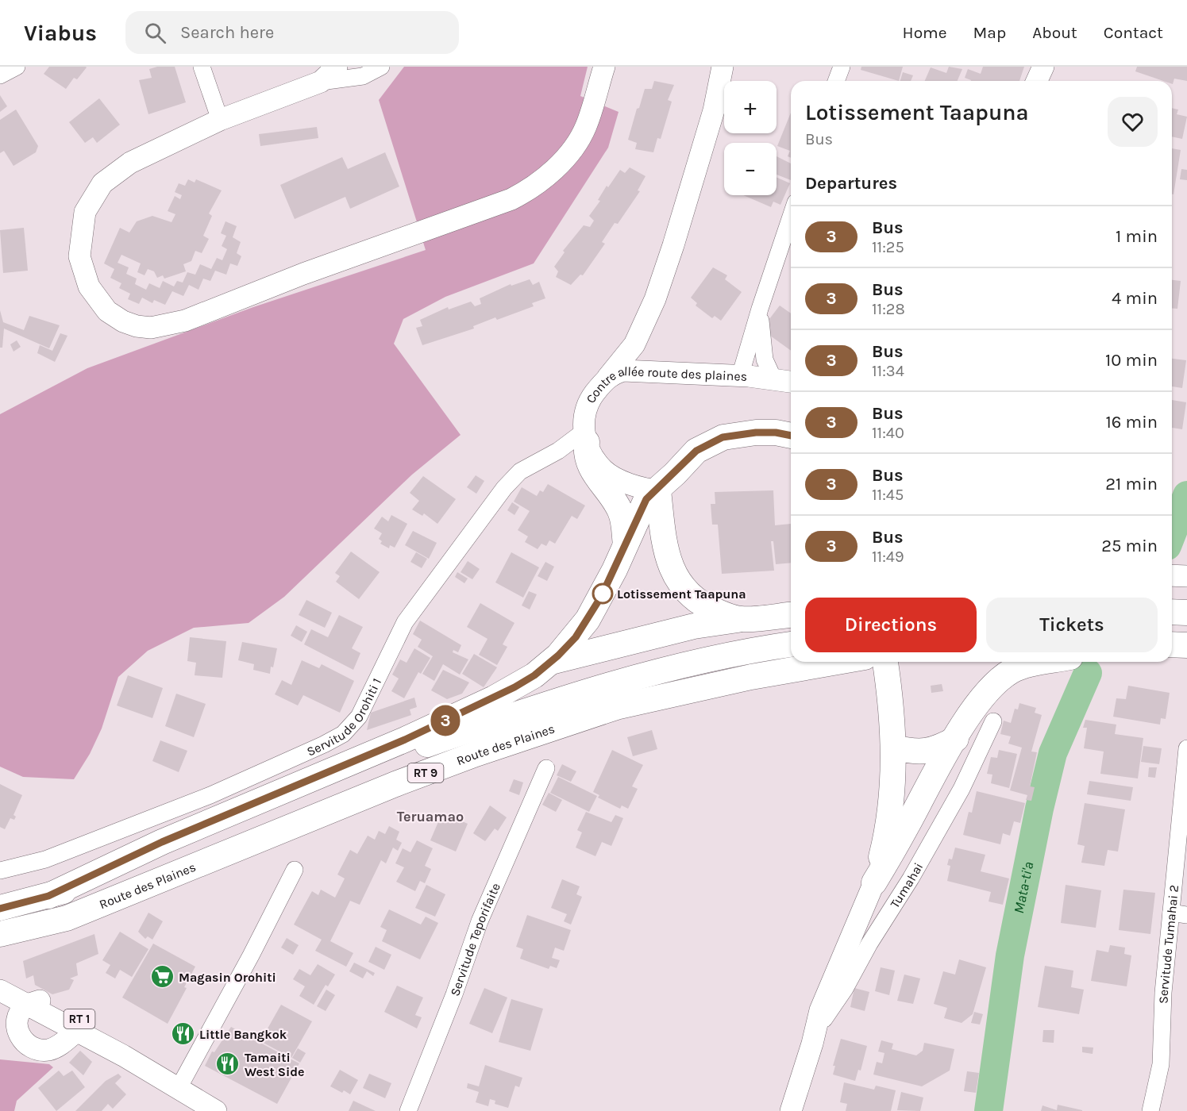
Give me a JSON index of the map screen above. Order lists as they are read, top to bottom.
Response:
{
  "streets": {
    "highway": ["Route des Plaines", "RT 9"],
    "main road": ["Contre allée route des plaines", "RT 1"],
    "street": [
      "Servitude Orohiti 1",
      "Tumahai",
      "Servitude Teporifaite",
      "Servitude Tumahai 2"
    ]
  },
  "crossings": [
    ["Contre allée route des plaines", "Servitude Orohiti 1"]
  ],
  "districts": ["Teruamao"],
  "water": ["Mata-ti'a"],
  "places": {
    "other": ["Lotissement Taapuna"],
    "supermarket": ["Magasin Orohiti"],
    "restaurant": ["Little Bangkok", "Tamaiti West Side"]
  },
  "lines": ["bus line 3"],
  "page": {
    "header": "Viabus",
    "search": "Search here",
    "nav": [
      "Home",
      "Map",
      "About",
      "Contact"
    ],
    "on_map": "3",
    "map_buttons": ["+", "−"],
    "heading": [
      ["Lotissement Taapuna", "Bus"],
      "Departures"
    ],
    "list": [
      {
        "mark": "3",
        "name": "Bus",
        "note": "11:25",
        "value": "1 min"
      },
      {
        "mark": "3",
        "name": "Bus",
        "note": "11:28",
        "value": "4 min"
      },
      {
        "mark": "3",
        "name": "Bus",
        "note": "11:34",
        "value": "10 min"
      },
      {
        "mark": "3",
        "name": "Bus",
        "note": "11:40",
        "value": "16 min"
      },
      {
        "mark": "3",
        "name": "Bus",
        "note": "11:45",
        "value": "21 min"
      },
      {
        "mark": "3",
        "name": "Bus",
        "note": "11:49",
        "value": "25 min"
      }
    ],
    "buttons": ["Directions", "Tickets"]
  }
}
